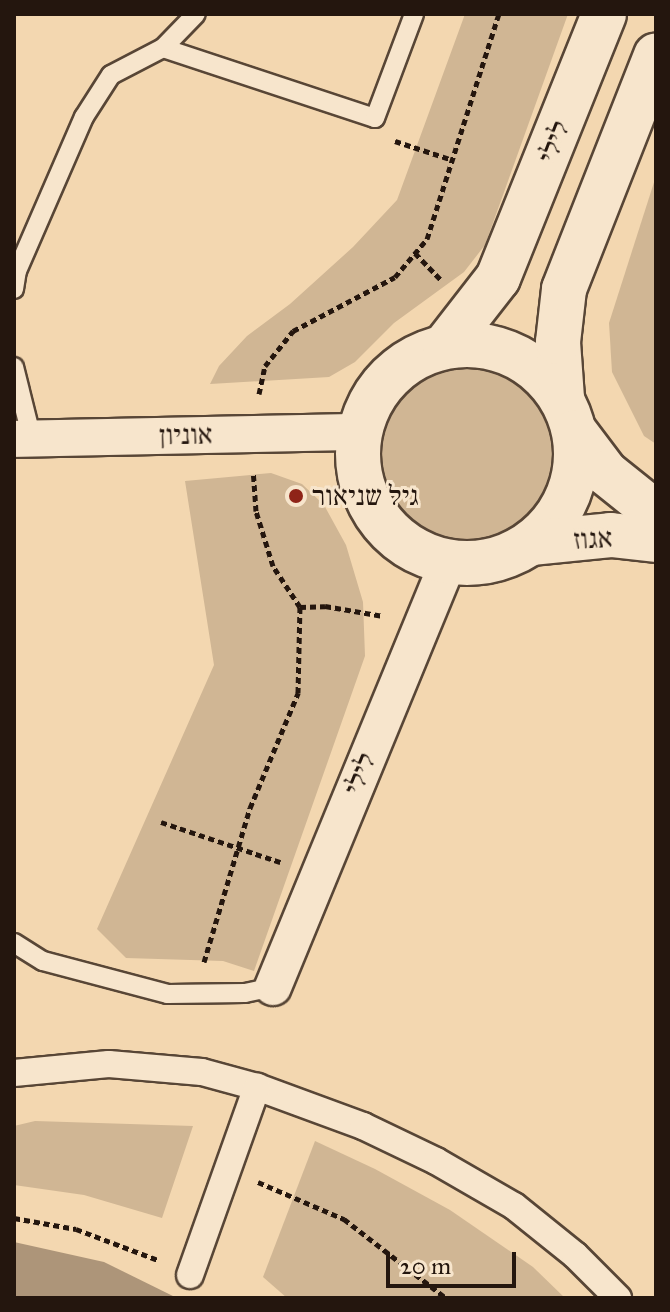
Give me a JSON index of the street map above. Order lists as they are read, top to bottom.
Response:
{
  "streets": {
    "street": ["לילי", "אוניון", "אגוז"]
  },
  "crossings": [
    ["לילי", "אוניון"],
    ["לילי", "אגוז"],
    ["אוניון", "אגוז"]
  ],
  "places": ["גיל שניאור"],
  "scale_bar": "20 m"
}
